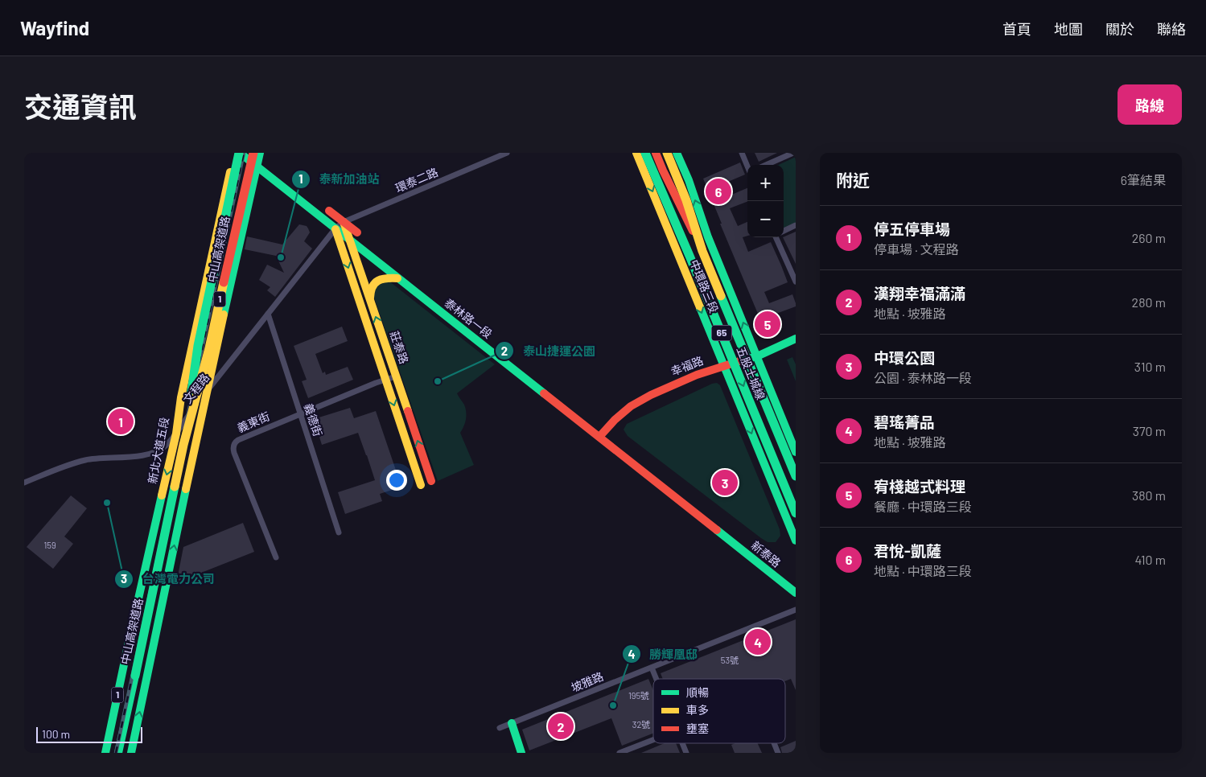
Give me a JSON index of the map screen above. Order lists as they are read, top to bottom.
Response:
{
  "streets": {
    "main road": [
      "中山高架道路",
      "中環路三段",
      "1",
      "泰林路一段",
      "65",
      "莊泰路",
      "幸福路",
      "五股土城線",
      "新北大道五段",
      "新泰路"
    ],
    "street": [
      "環泰二路",
      "文程路",
      "義德街",
      "義東街",
      "坡雅路"
    ]
  },
  "crossings": [
    ["環泰二路", "泰林路一段"],
    ["環泰二路", "莊泰路"],
    ["環泰二路", "文程路"],
    ["中山高架道路", "泰林路一段"],
    ["中環路三段", "幸福路"],
    ["1", "泰林路一段"],
    ["1", "文程路"],
    ["泰林路一段", "莊泰路"],
    ["泰林路一段", "幸福路"],
    ["泰林路一段", "文程路"],
    ["泰林路一段", "新泰路"],
    ["莊泰路", "文程路"],
    ["莊泰路", "義東街"],
    ["文程路", "義德街"],
    ["文程路", "新北大道五段"],
    ["義德街", "義東街"]
  ],
  "places": [
    "泰新加油站",
    "泰山捷運公園",
    "台灣電力公司",
    "勝輝凰邸"
  ],
  "house_numbers": [
    "159",
    "53號",
    "195號",
    "32號"
  ],
  "legend": ["順暢", "車多", "壅塞"],
  "scale_bar": "100 m",
  "page": {
    "header": "Wayfind",
    "nav": [
      "首頁",
      "地圖",
      "關於",
      "聯絡"
    ],
    "title": "交通資訊",
    "buttons": "路線",
    "heading": ["附近", "6筆結果"],
    "map_buttons": ["+", "−"],
    "pins": [
      "6",
      "5",
      "1",
      "3",
      "4",
      "2"
    ],
    "list": [
      {
        "mark": "1",
        "name": "停五停車場",
        "note": "停車場 · 文程路",
        "value": "260 m"
      },
      {
        "mark": "2",
        "name": "漢翔幸福滿滿",
        "note": "地點 · 坡雅路",
        "value": "280 m"
      },
      {
        "mark": "3",
        "name": "中環公園",
        "note": "公園 · 泰林路一段",
        "value": "310 m"
      },
      {
        "mark": "4",
        "name": "碧瑤菁品",
        "note": "地點 · 坡雅路",
        "value": "370 m"
      },
      {
        "mark": "5",
        "name": "宥棧越式料理",
        "note": "餐廳 · 中環路三段",
        "value": "380 m"
      },
      {
        "mark": "6",
        "name": "君悅-凱薩",
        "note": "地點 · 中環路三段",
        "value": "410 m"
      }
    ],
    "scale": "100 m"
  }
}
